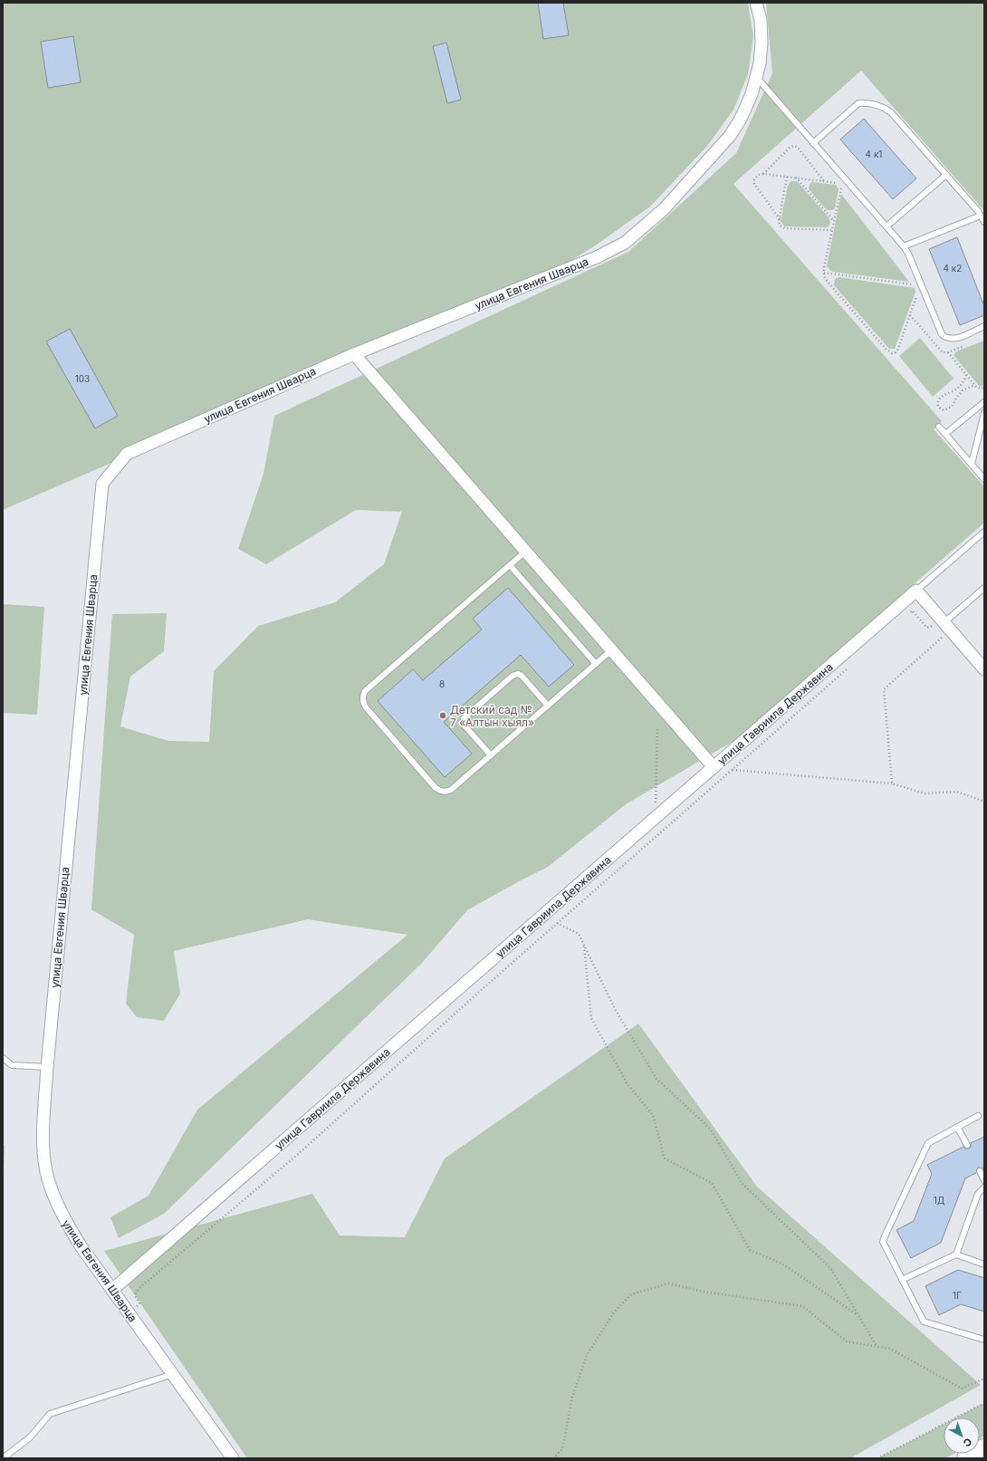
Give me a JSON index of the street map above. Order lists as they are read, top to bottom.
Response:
{
  "streets": {
    "street": ["улица Евгения Шварца", "улица Гавриила Державина"]
  },
  "crossings": [
    ["улица Евгения Шварца", "улица Гавриила Державина"]
  ],
  "places": ["Детский сад № 7 «Алтын хыял»"],
  "house_numbers": [
    "4 к1",
    "4 к2",
    "103",
    "8",
    "1Д",
    "1Г"
  ],
  "north": "bottom right"
}
